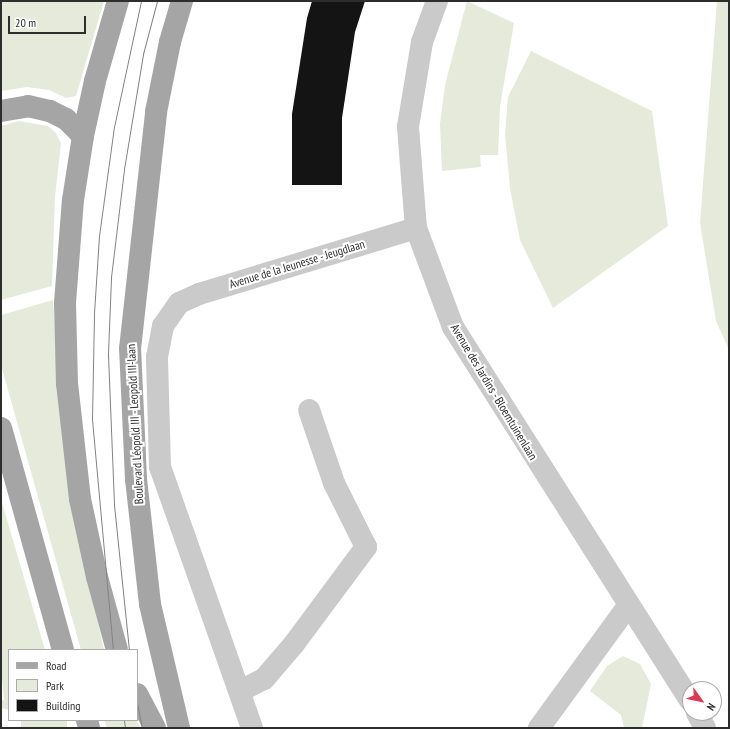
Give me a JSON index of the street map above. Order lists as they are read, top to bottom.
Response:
{
  "streets": {
    "main road": ["Boulevard Léopold III - Leopold III-laan"],
    "street": ["Avenue de la Jeunesse - Jeugdlaan", "Avenue des Jardins - Bloemtuinenlaan"]
  },
  "crossings": [
    ["Avenue de la Jeunesse - Jeugdlaan", "Avenue des Jardins - Bloemtuinenlaan"],
    ["Avenue de la Jeunesse - Jeugdlaan", "Boulevard Léopold III - Leopold III-laan"]
  ],
  "legend": ["Road", "Park", "Building"],
  "scale_bar": "20 m",
  "north": "bottom right"
}
